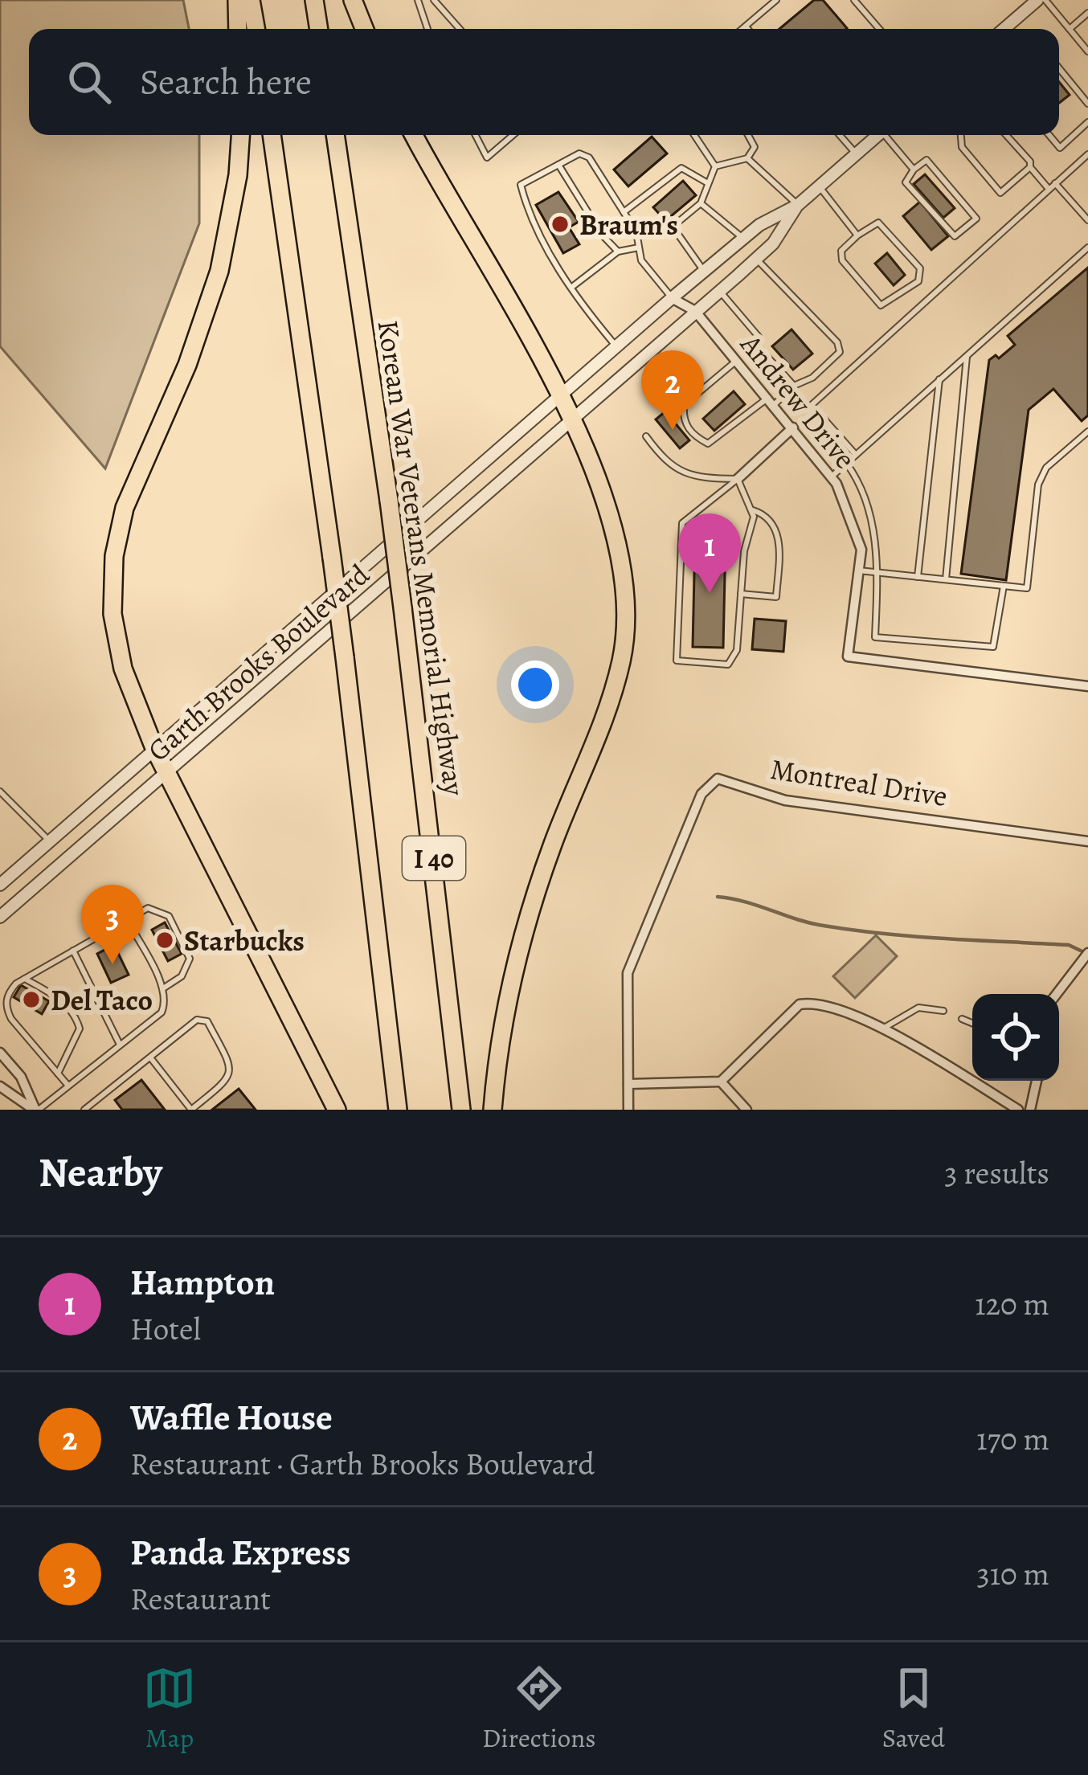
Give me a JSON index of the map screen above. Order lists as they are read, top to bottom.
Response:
{
  "streets": {
    "highway": ["Korean War Veterans Memorial Highway", "I 40"],
    "street": ["Andrew Drive", "Garth Brooks Boulevard", "Montreal Drive"]
  },
  "crossings": [
    ["Andrew Drive", "Garth Brooks Boulevard"]
  ],
  "places": ["Braum's", "Starbucks", "Del Taco"],
  "page": {
    "search": "Search here",
    "pins": ["2", "1", "3"],
    "heading": ["Nearby", "3 results"],
    "list": [
      {
        "mark": "1",
        "name": "Hampton",
        "note": "Hotel",
        "value": "120 m"
      },
      {
        "mark": "2",
        "name": "Waffle House",
        "note": "Restaurant · Garth Brooks Boulevard",
        "value": "170 m"
      },
      {
        "mark": "3",
        "name": "Panda Express",
        "note": "Restaurant",
        "value": "310 m"
      }
    ],
    "nav": ["Map", "Directions", "Saved"]
  }
}
